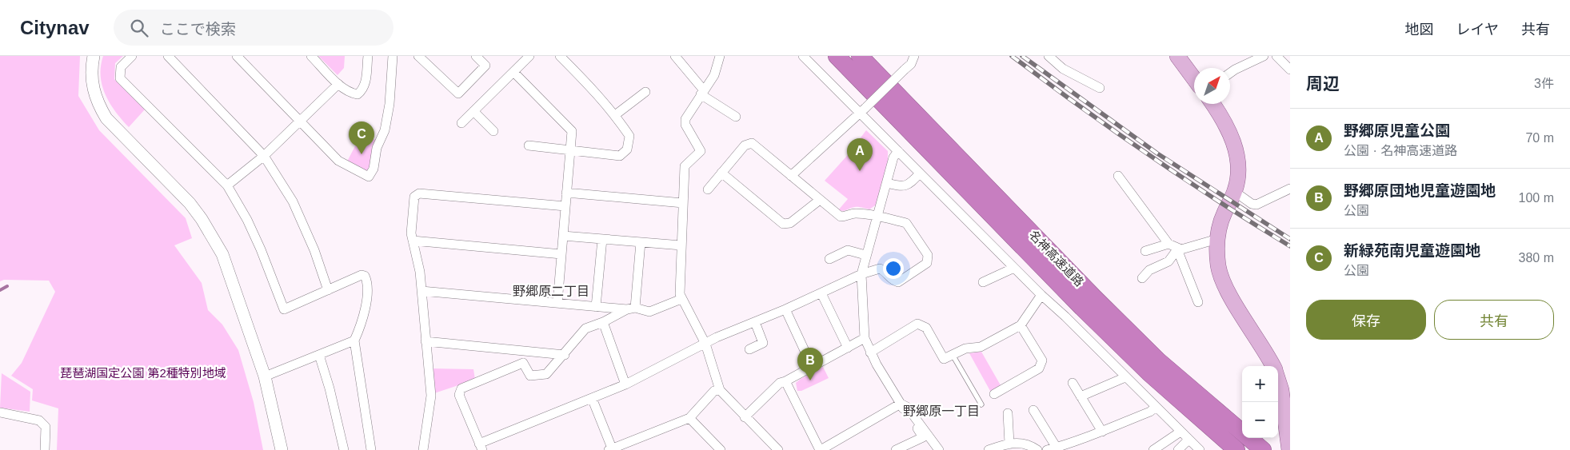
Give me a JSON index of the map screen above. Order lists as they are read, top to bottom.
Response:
{
  "streets": {
    "highway": ["名神高速道路"]
  },
  "districts": ["野郷原二丁目", "野郷原一丁目"],
  "parks": ["琵琶湖国定公園 第2種特別地域"],
  "north": "top right",
  "page": {
    "header": "Citynav",
    "search": "ここで検索",
    "nav": ["地図", "レイヤ", "共有"],
    "heading": ["周辺", "3件"],
    "list": [
      {
        "mark": "A",
        "name": "野郷原児童公園",
        "note": "公園 · 名神高速道路",
        "value": "70 m"
      },
      {
        "mark": "B",
        "name": "野郷原団地児童遊園地",
        "note": "公園",
        "value": "100 m"
      },
      {
        "mark": "C",
        "name": "新緑苑南児童遊園地",
        "note": "公園",
        "value": "380 m"
      }
    ],
    "pins": ["C", "A", "B"],
    "buttons": ["保存", "共有"],
    "map_buttons": ["+", "−"]
  }
}
